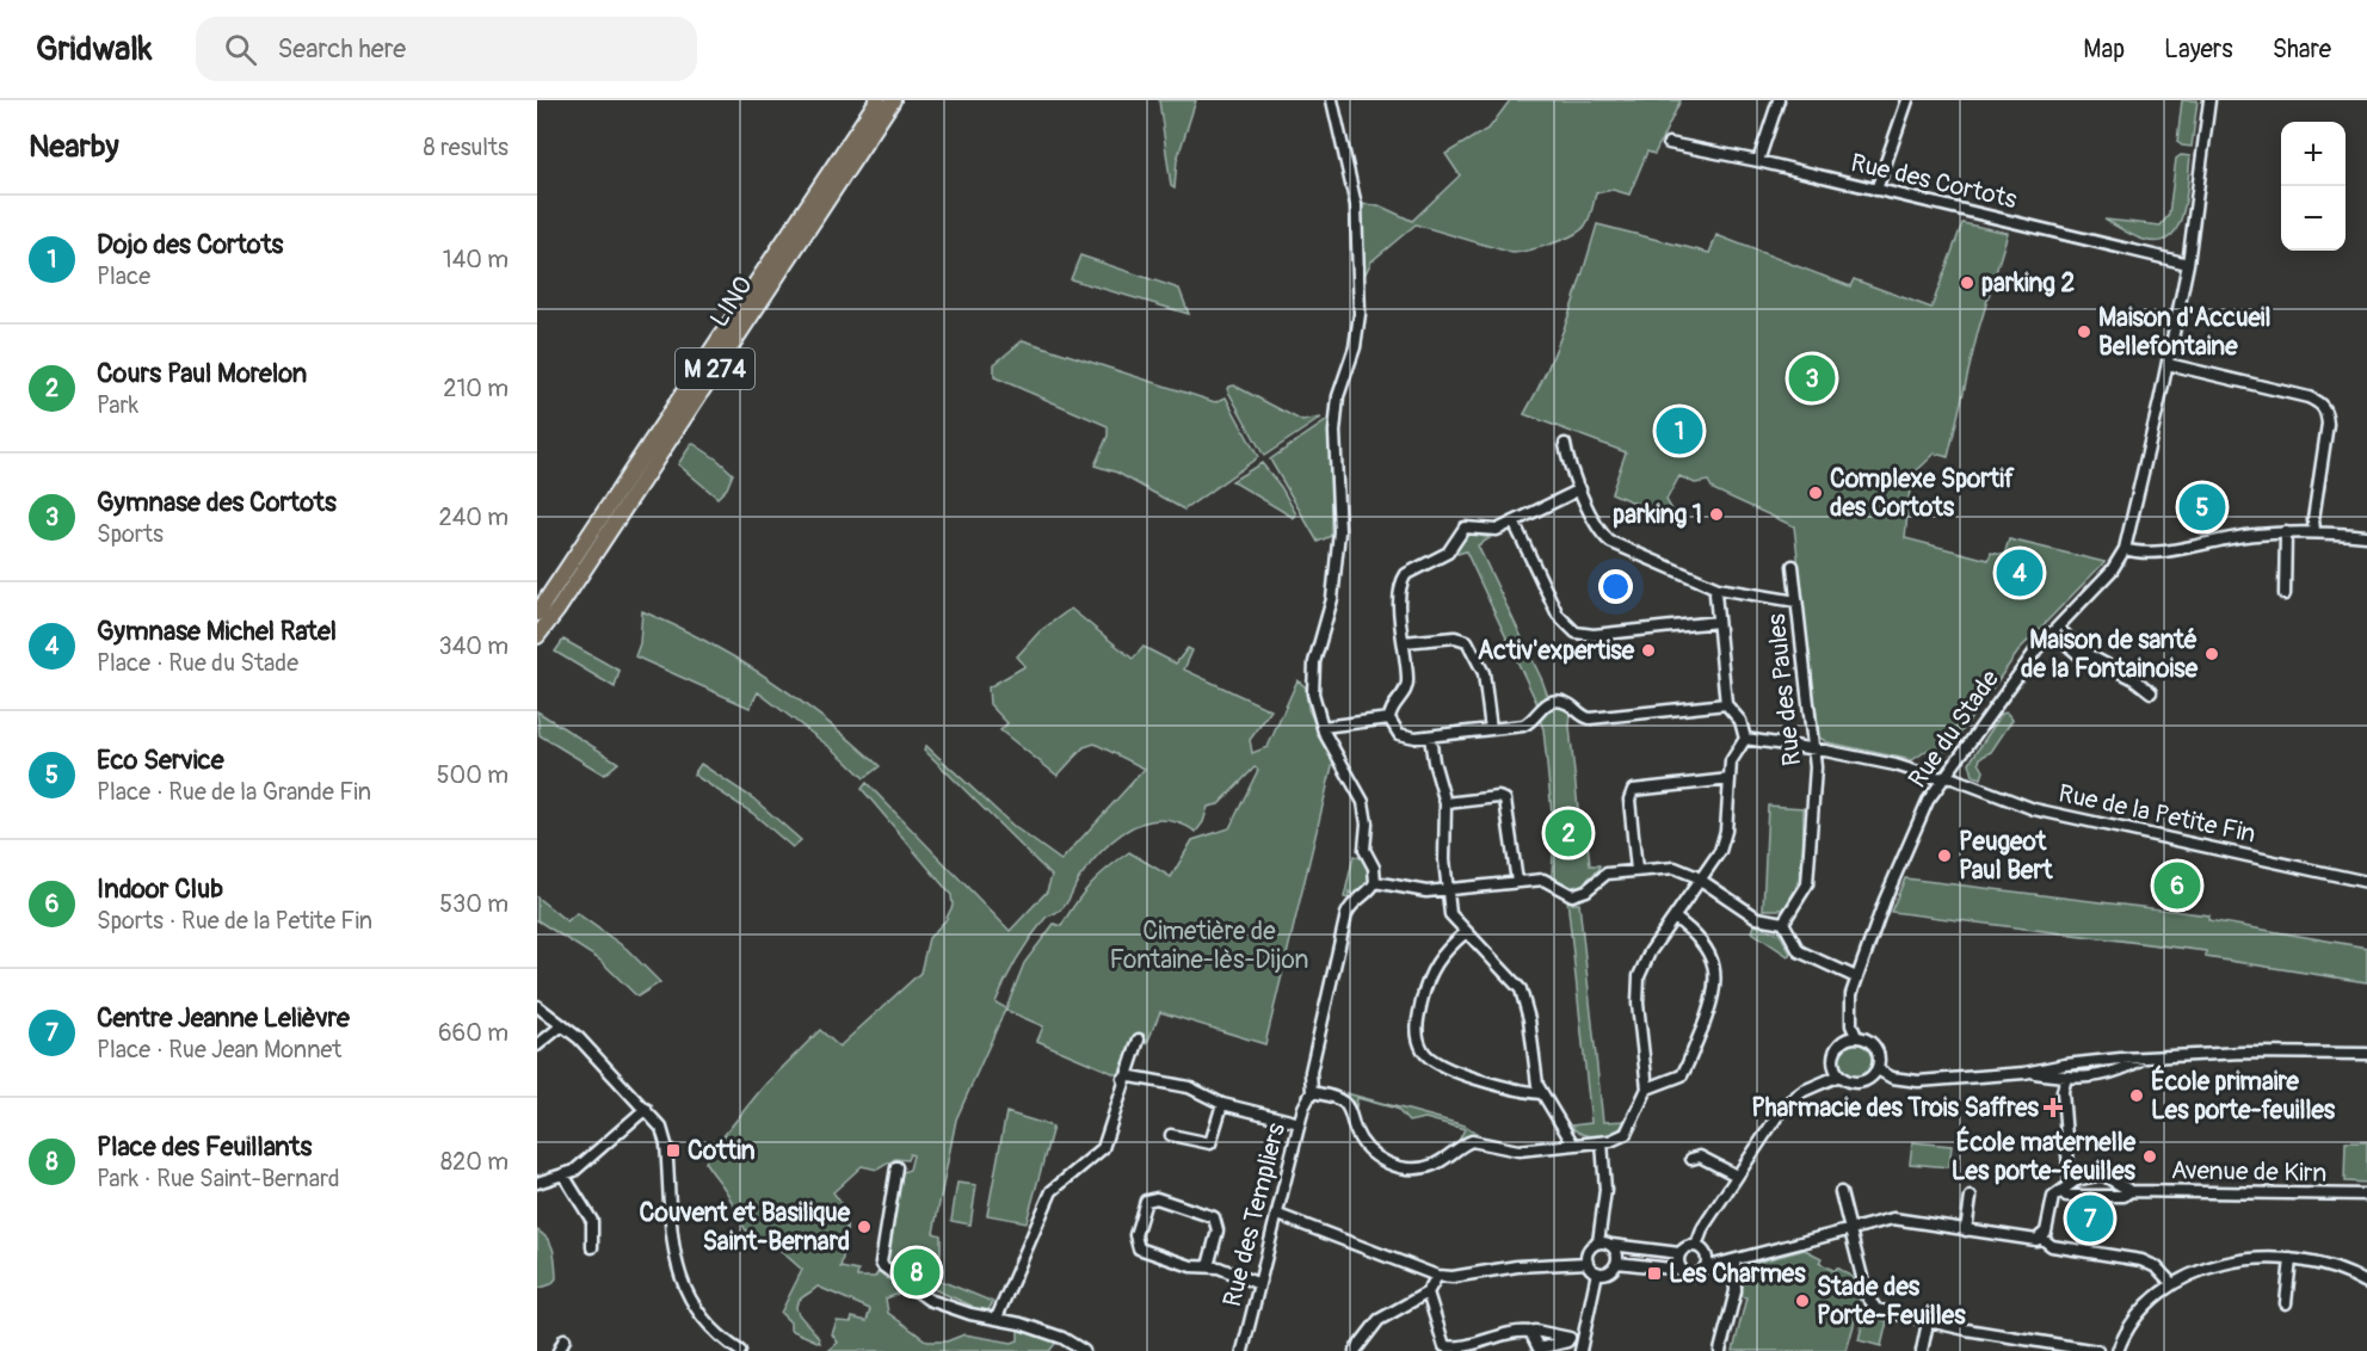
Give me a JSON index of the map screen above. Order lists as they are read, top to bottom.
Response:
{
  "streets": {
    "highway": ["LINO", "M 274"],
    "street": [
      "Rue des Cortots",
      "Rue des Paules",
      "Rue du Stade",
      "Rue de la Petite Fin",
      "Avenue de Kirn",
      "Rue des Templiers"
    ]
  },
  "crossings": [
    ["Rue des Paules", "Rue de la Petite Fin"],
    ["Rue du Stade", "Rue de la Petite Fin"]
  ],
  "parks": ["Cimetière de Fontaine-lès-Dijon"],
  "places": {
    "other": [
      "parking 2",
      "Maison d'Accueil Bellefontaine",
      "Complexe Sportif des Cortots",
      "parking 1",
      "Activ'expertise",
      "Maison de santé de la Fontainoise",
      "Peugeot Paul Bert",
      "École primaire Les porte-feuilles",
      "École maternelle Les porte-feuilles",
      "Couvent et Basilique Saint-Bernard",
      "Stade des Porte-Feuilles"
    ],
    "health": ["Pharmacie des Trois Saffres"],
    "transit": ["Cottin", "Les Charmes"]
  },
  "page": {
    "header": "Gridwalk",
    "search": "Search here",
    "nav": ["Map", "Layers", "Share"],
    "heading": ["Nearby", "8 results"],
    "map_buttons": ["+", "−"],
    "list": [
      {
        "mark": "1",
        "name": "Dojo des Cortots",
        "note": "Place",
        "value": "140 m"
      },
      {
        "mark": "2",
        "name": "Cours Paul Morelon",
        "note": "Park",
        "value": "210 m"
      },
      {
        "mark": "3",
        "name": "Gymnase des Cortots",
        "note": "Sports",
        "value": "240 m"
      },
      {
        "mark": "4",
        "name": "Gymnase Michel Ratel",
        "note": "Place · Rue du Stade",
        "value": "340 m"
      },
      {
        "mark": "5",
        "name": "Eco Service",
        "note": "Place · Rue de la Grande Fin",
        "value": "500 m"
      },
      {
        "mark": "6",
        "name": "Indoor Club",
        "note": "Sports · Rue de la Petite Fin",
        "value": "530 m"
      },
      {
        "mark": "7",
        "name": "Centre Jeanne Lelièvre",
        "note": "Place · Rue Jean Monnet",
        "value": "660 m"
      },
      {
        "mark": "8",
        "name": "Place des Feuillants",
        "note": "Park · Rue Saint-Bernard",
        "value": "820 m"
      }
    ],
    "pins": [
      "3",
      "1",
      "5",
      "4",
      "2",
      "6",
      "7",
      "8"
    ]
  }
}
